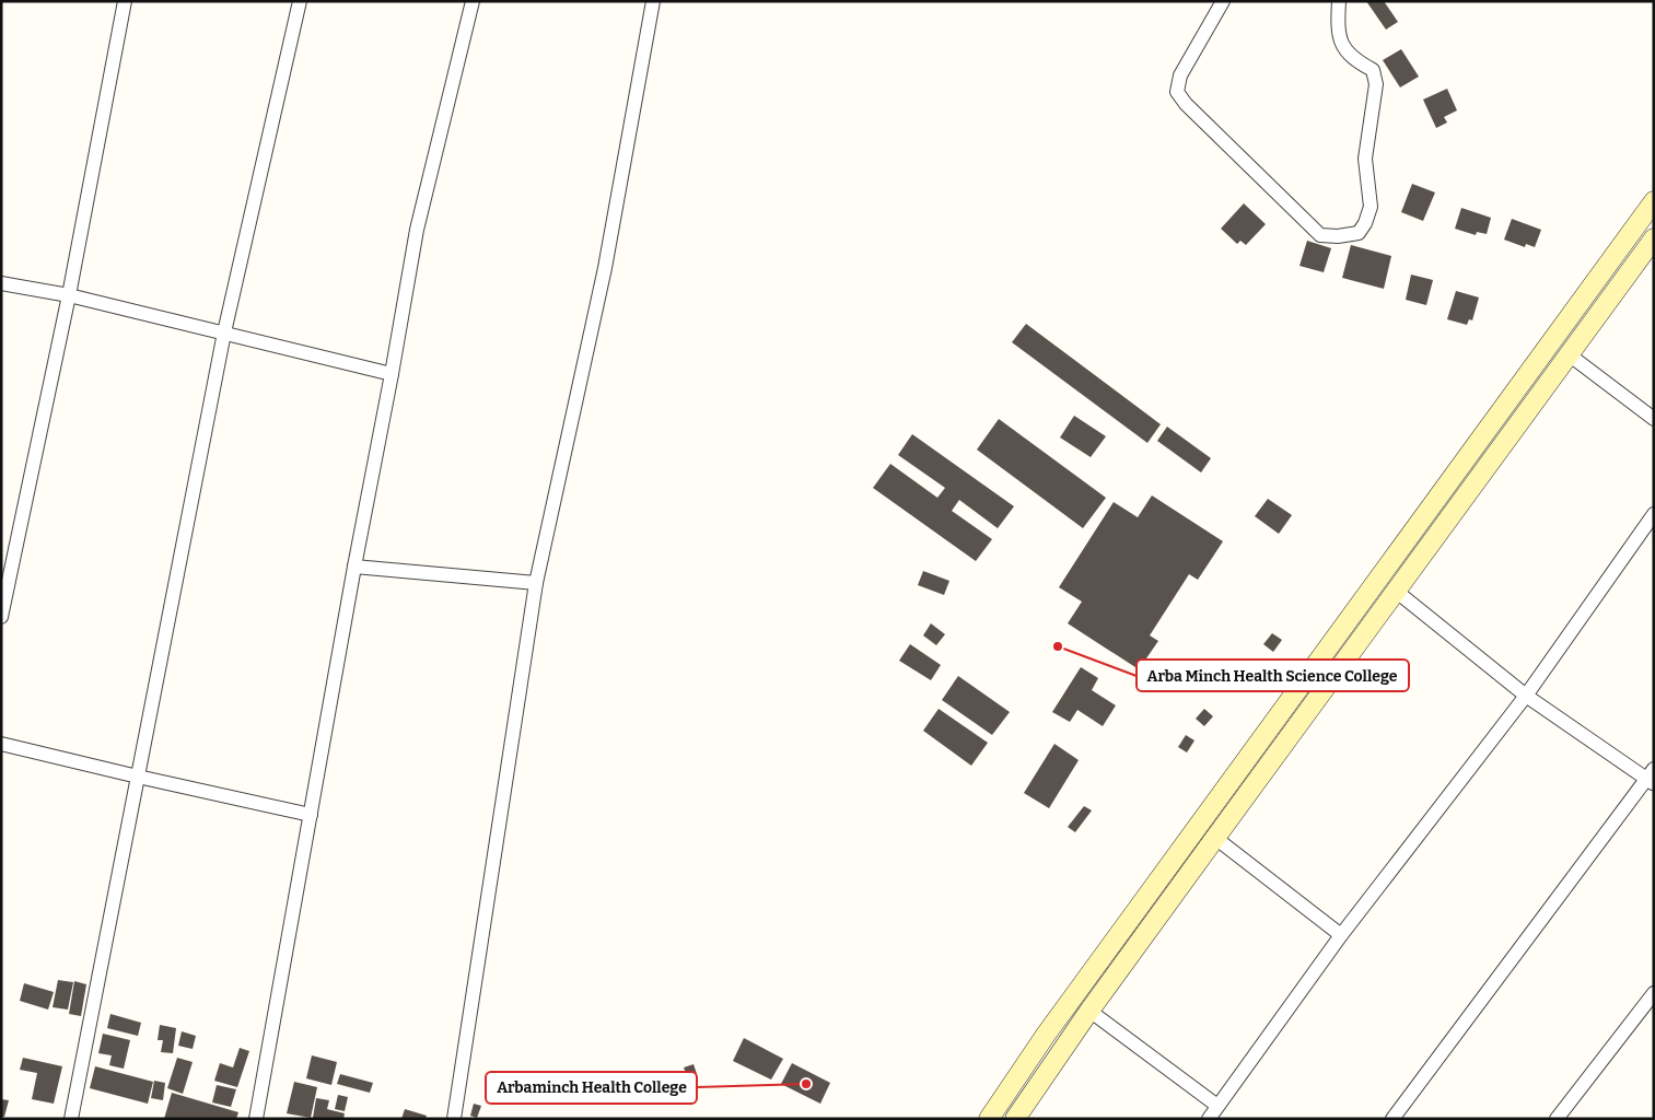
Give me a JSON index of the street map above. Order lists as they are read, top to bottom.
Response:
{
  "places": ["Arba Minch Health Science College", "Arbaminch Health College"]
}
